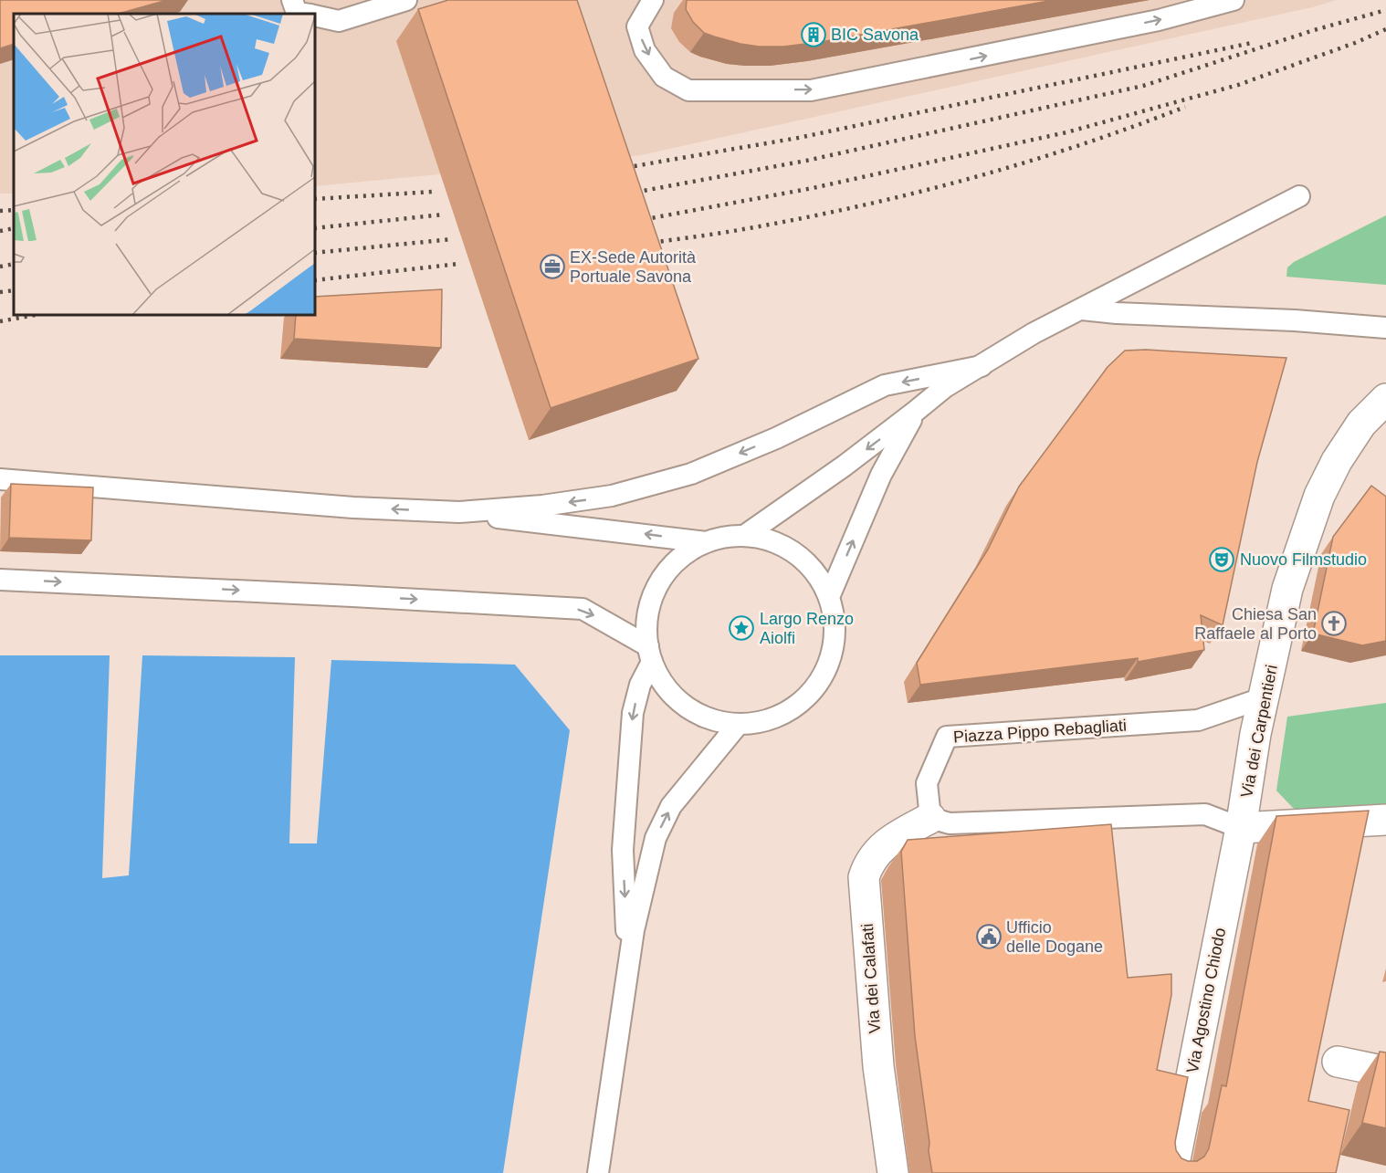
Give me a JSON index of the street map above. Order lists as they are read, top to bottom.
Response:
{
  "streets": {
    "street": ["Via dei Carpentieri", "Via dei Calafati", "Via Agostino Chiodo"],
    "lane": ["Piazza Pippo Rebagliati"]
  },
  "crossings": [
    ["Piazza Pippo Rebagliati", "Via dei Carpentieri"],
    ["Piazza Pippo Rebagliati", "Via dei Calafati"],
    ["Via dei Carpentieri", "Via Agostino Chiodo"]
  ],
  "places": {
    "building": ["BIC Savona"],
    "office": ["EX-Sede Autorità Portuale Savona"],
    "theatre": ["Nuovo Filmstudio"],
    "church": ["Chiesa San Raffaele al Porto"],
    "place": ["Largo Renzo Aiolfi"],
    "public building": ["Ufficio delle Dogane"]
  }
}
